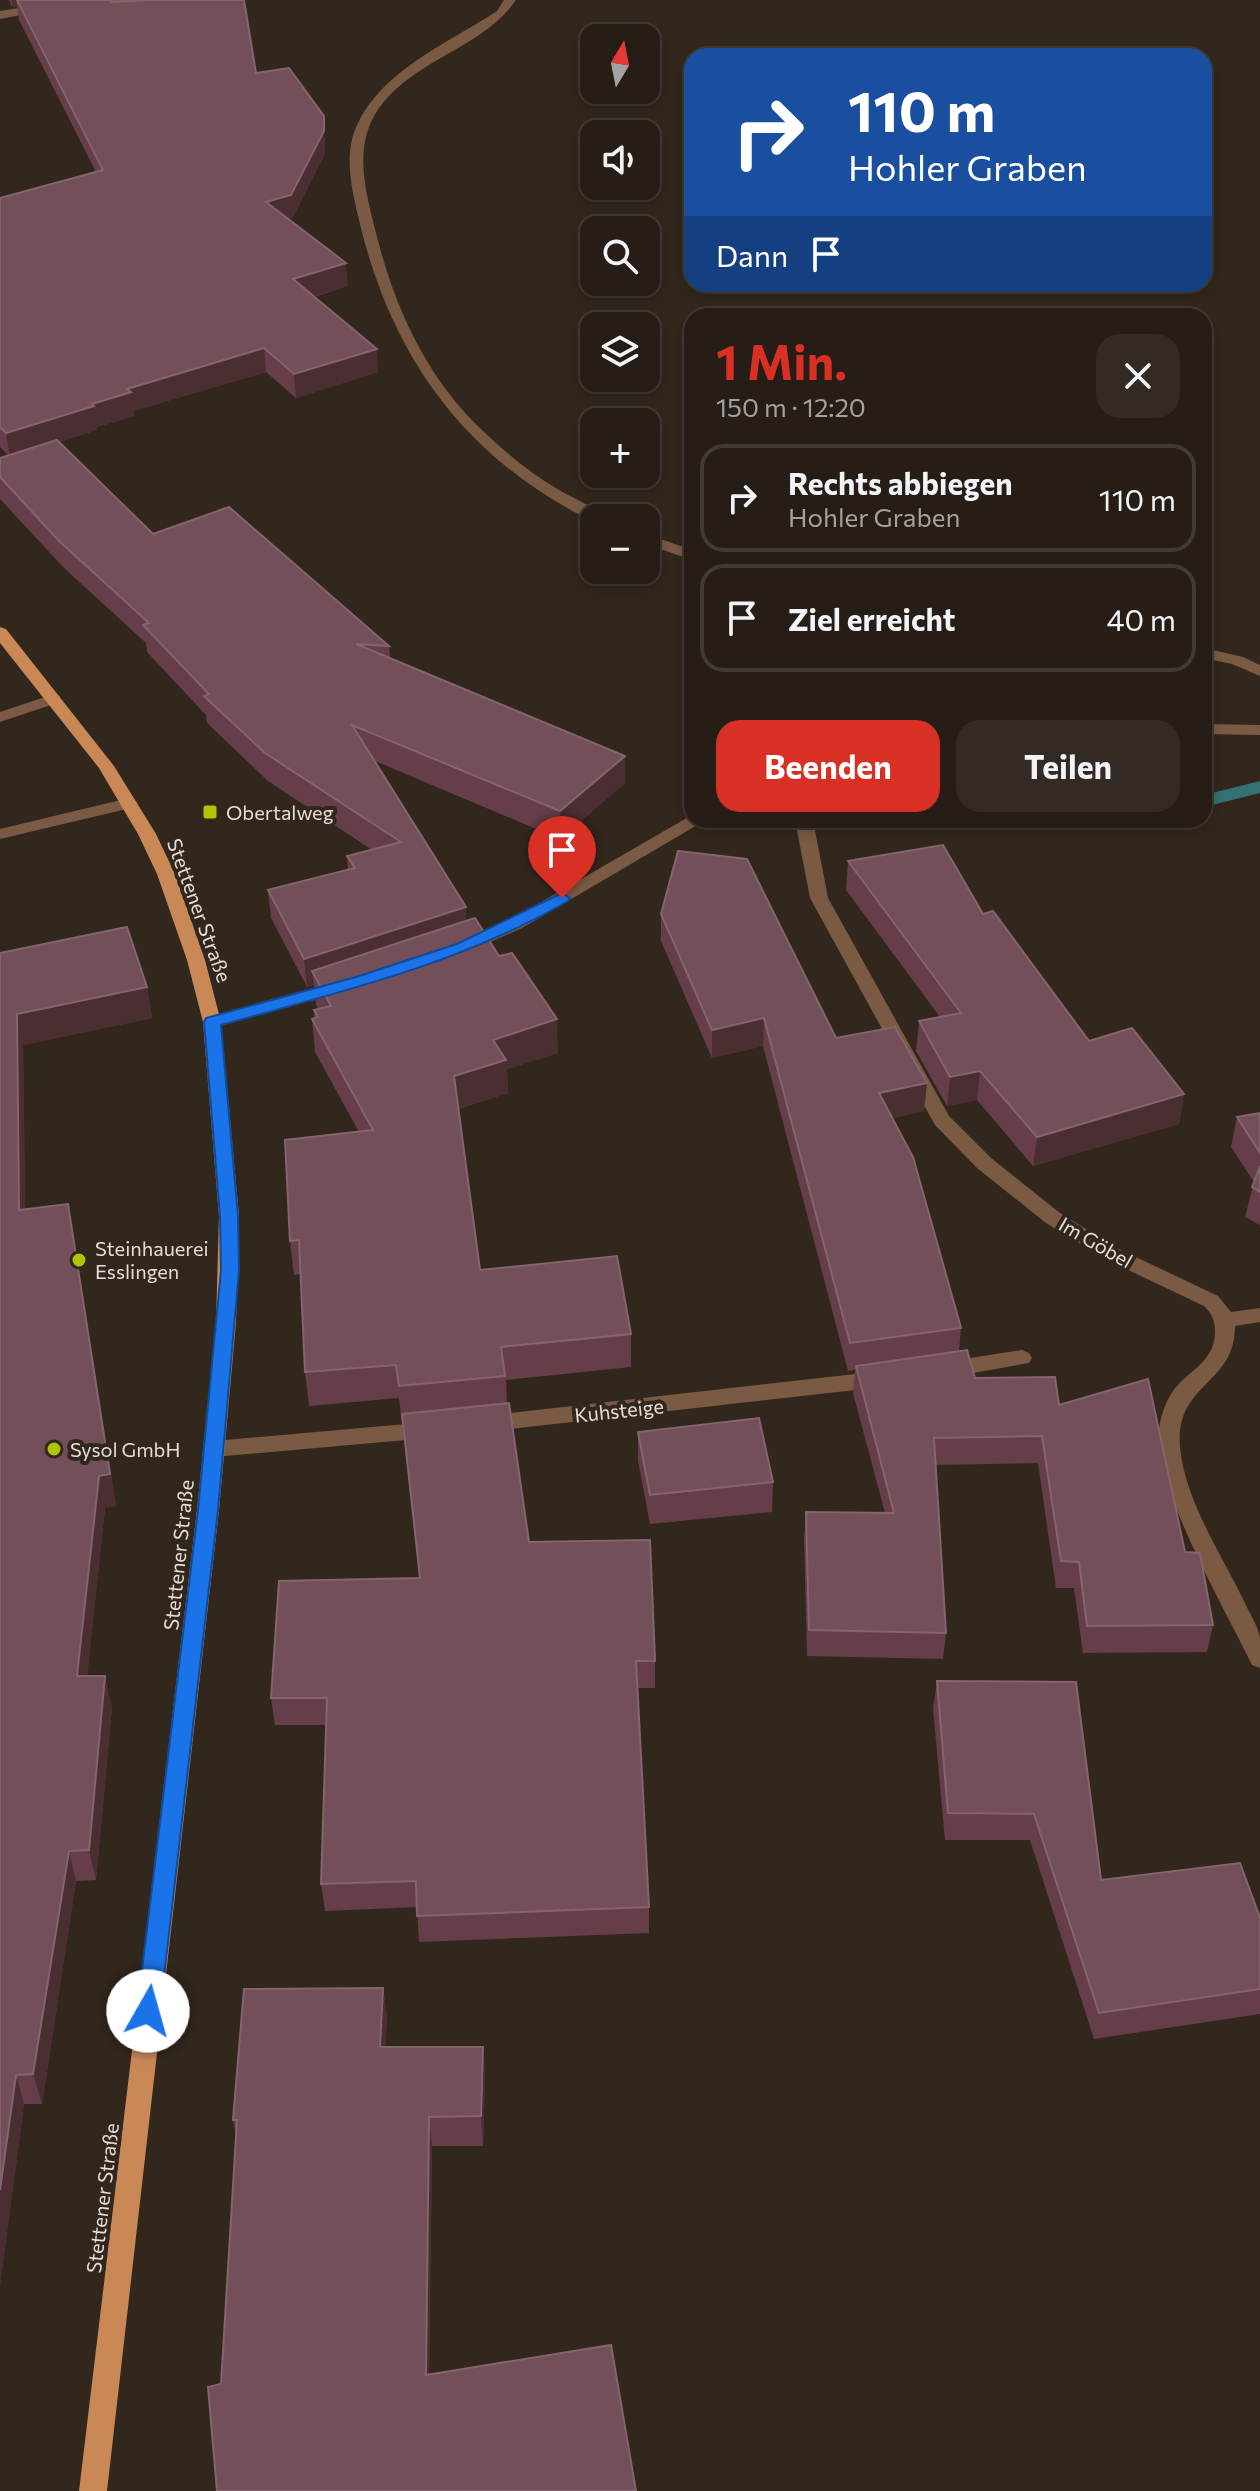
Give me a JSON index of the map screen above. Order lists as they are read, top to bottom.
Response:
{
  "streets": {
    "main road": ["Stettener Straße"],
    "street": ["Im Göbel", "Kuhsteige"]
  },
  "crossings": [
    ["Stettener Straße", "Kuhsteige"]
  ],
  "places": {
    "transit": ["Obertalweg"],
    "other": ["Steinhauerei Esslingen", "Sysol GmbH"]
  },
  "north": "top",
  "page": {
    "map_buttons": ["+", "−"],
    "turn": ["110 m", "Hohler Graben"],
    "then": "Dann",
    "heading": ["1 Min.", "150 m · 12:20"],
    "list": [
      {
        "name": "Rechts abbiegen",
        "note": "Hohler Graben",
        "value": "110 m"
      },
      {
        "name": "Ziel erreicht",
        "value": "40 m"
      }
    ],
    "buttons": ["Beenden", "Teilen"]
  }
}
